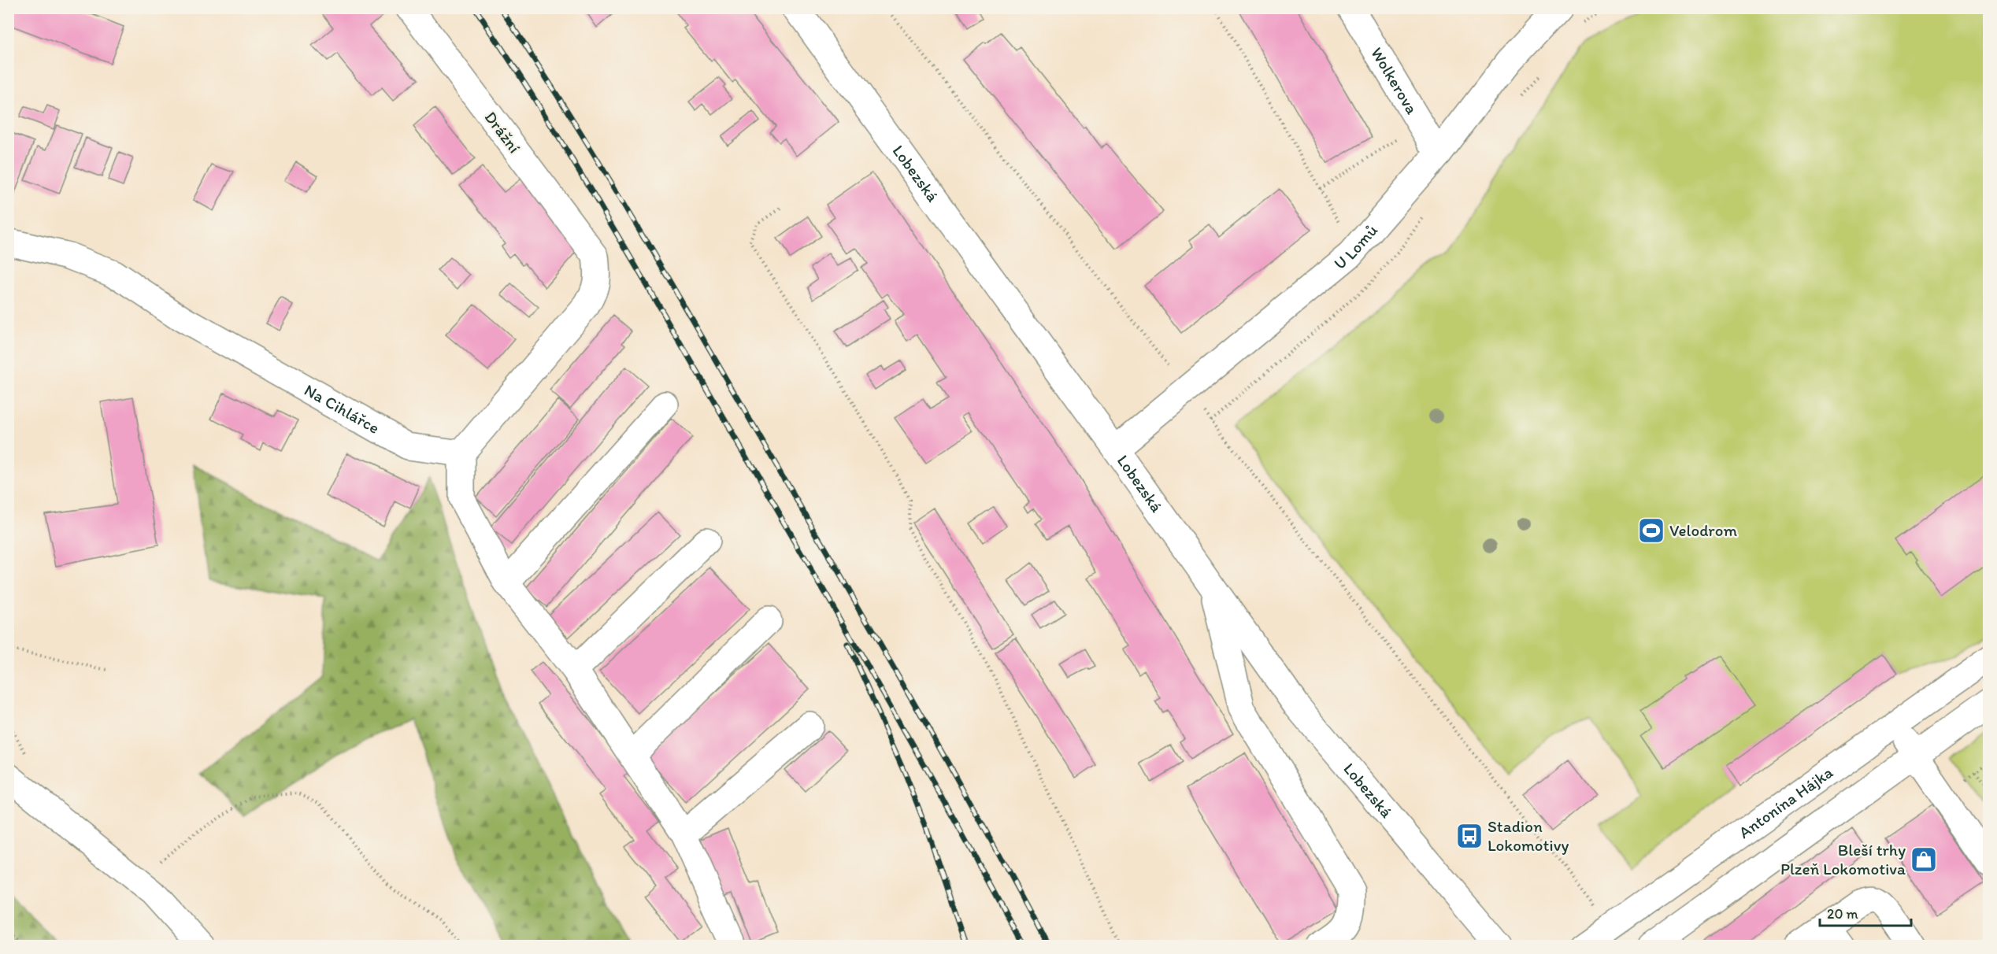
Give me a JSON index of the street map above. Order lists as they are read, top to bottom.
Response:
{
  "streets": {
    "street": [
      "Wolkerova",
      "Drážní",
      "Lobezská",
      "U Lomů",
      "Na Cihlářce",
      "Antonína Hájka"
    ]
  },
  "crossings": [
    ["Wolkerova", "U Lomů"],
    ["Drážní", "Na Cihlářce"],
    ["Lobezská", "U Lomů"]
  ],
  "places": {
    "sports": ["Velodrom"],
    "bus stop": ["Stadion Lokomotivy"],
    "shop": ["Bleší trhy Plzeň Lokomotiva"]
  },
  "scale_bar": "20 m"
}
